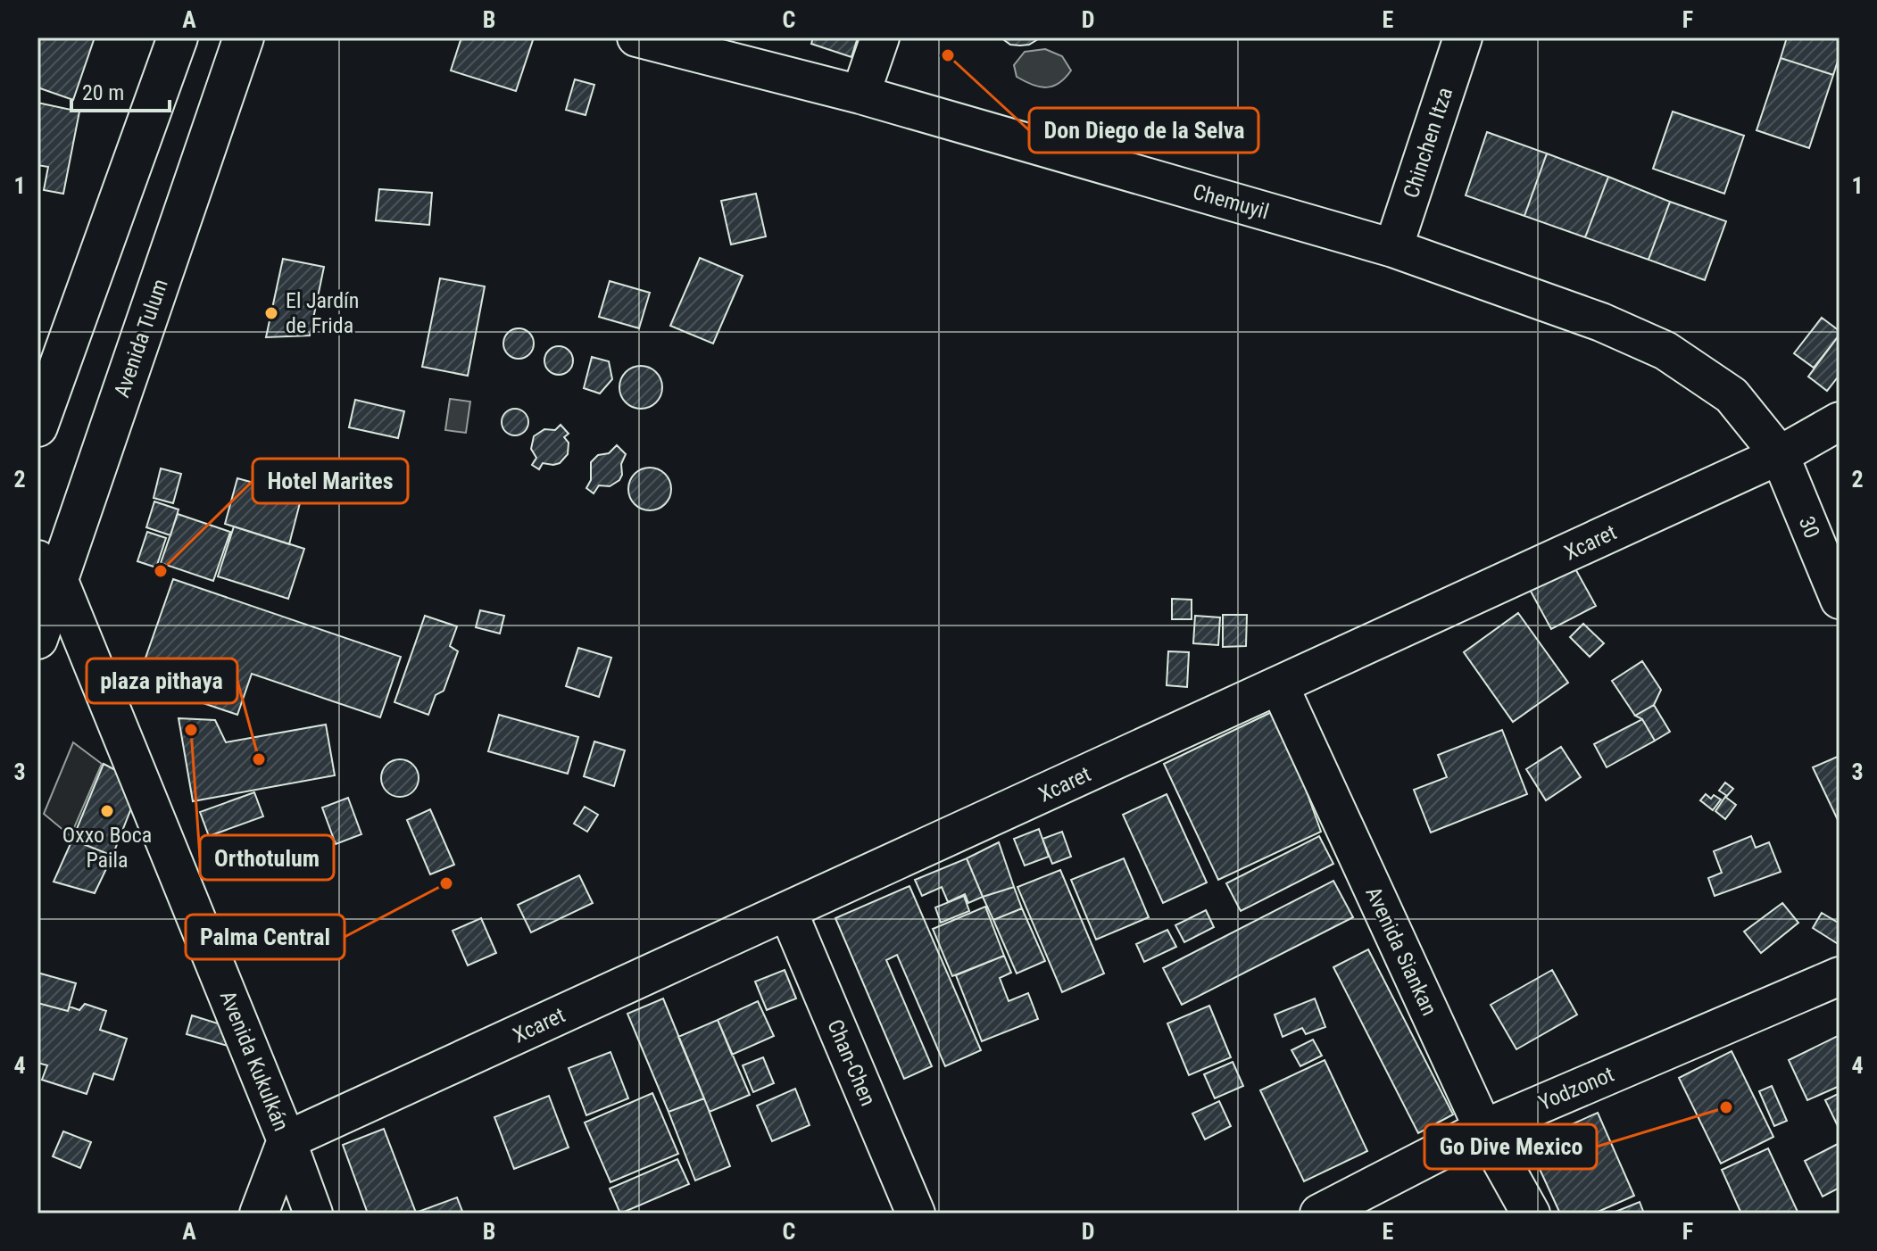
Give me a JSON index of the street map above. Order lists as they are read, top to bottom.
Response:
{
  "streets": {
    "main road": ["Avenida Tulum"],
    "street": [
      "Chinchen Itza",
      "Chemuyil",
      "30",
      "Xcaret",
      "Avenida Siankan",
      "Avenida Kukulkán",
      "Chan-Chen",
      "Yodzonot"
    ]
  },
  "crossings": [
    ["Chinchen Itza", "Chemuyil"],
    ["Chemuyil", "30"],
    ["Chemuyil", "Xcaret"],
    ["Avenida Tulum", "Avenida Kukulkán"],
    ["30", "Xcaret"],
    ["Xcaret", "Avenida Siankan"],
    ["Xcaret", "Avenida Kukulkán"],
    ["Xcaret", "Chan-Chen"],
    ["Avenida Siankan", "Yodzonot"]
  ],
  "places": [
    "Don Diego de la Selva",
    "El Jardín de Frida",
    "Hotel Marites",
    "Orthotulum",
    "plaza pithaya",
    "Oxxo Boca Paila",
    "Palma Central",
    "Go Dive Mexico"
  ],
  "scale_bar": "20 m",
  "grid": {
    "columns": [
      "A",
      "B",
      "C",
      "D",
      "E",
      "F"
    ],
    "rows": [
      "1",
      "2",
      "3",
      "4"
    ]
  }
}
